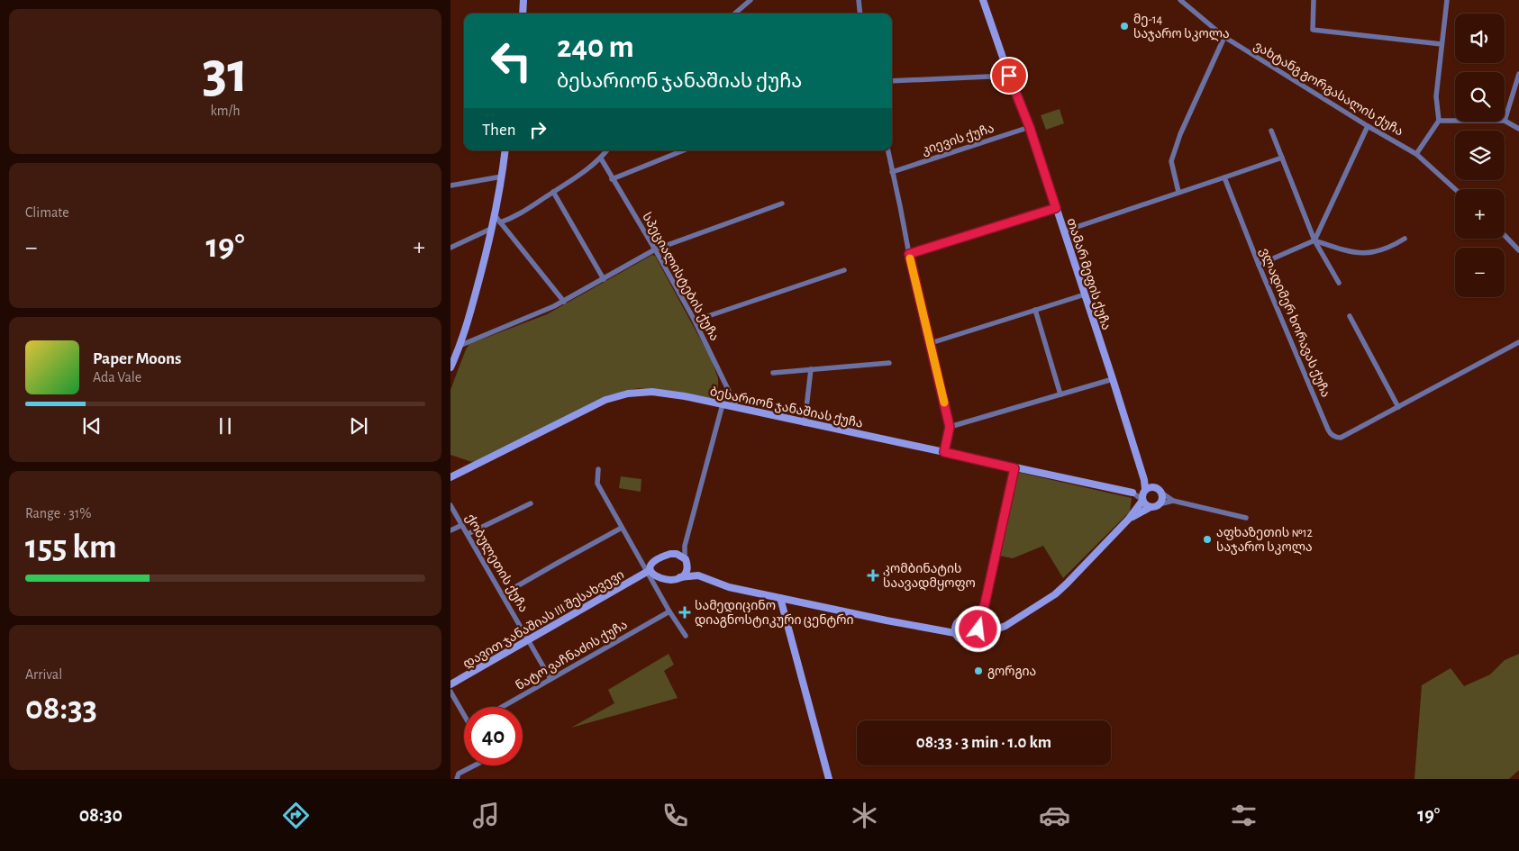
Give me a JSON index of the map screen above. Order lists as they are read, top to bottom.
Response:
{
  "streets": {
    "street": [
      "ვახტანგ გორგასალის ქუჩა",
      "კიევის ქუჩა",
      "თამარ მეფის ქუჩა",
      "სპეციალისტების ქუჩა",
      "ვლადიმერ ხორავას ქუჩა",
      "ბესარიონ ჯანაშიას ქუჩა",
      "ქობულეთის ქუჩა",
      "დავით ჯანაშიას III შესახვევი",
      "ნატო ვაჩნაძის ქუჩა"
    ]
  },
  "crossings": [
    ["კიევის ქუჩა", "თამარ მეფის ქუჩა"],
    ["სპეციალისტების ქუჩა", "ბესარიონ ჯანაშიას ქუჩა"],
    ["ქობულეთის ქუჩა", "დავით ჯანაშიას III შესახვევი"],
    ["ქობულეთის ქუჩა", "ნატო ვაჩნაძის ქუჩა"]
  ],
  "places": {
    "other": ["მე-14 საჯარო სკოლა", "აფხაზეთის №12 საჯარო სკოლა", "გორგია"],
    "health": ["კომბინატის საავადმყოფო", "სამედიცინო დიაგნოსტიკური ცენტრი"]
  },
  "page": {
    "tile": [
      ["31", "km/h"],
      "Climate",
      ["Range · 31%", "155 km"],
      ["Arrival", "08:33"]
    ],
    "map_buttons": ["+", "−"],
    "turn": ["240 m", "ბესარიონ ჯანაშიას ქუჩა"],
    "then": "Then",
    "heat": ["−", "19°", "+"],
    "song": ["Paper Moons", "Ada Vale"],
    "limit": "40",
    "trip": "08:33 · 3 min · 1.0 km",
    "tabs": ["08:30", "19°"]
  }
}
